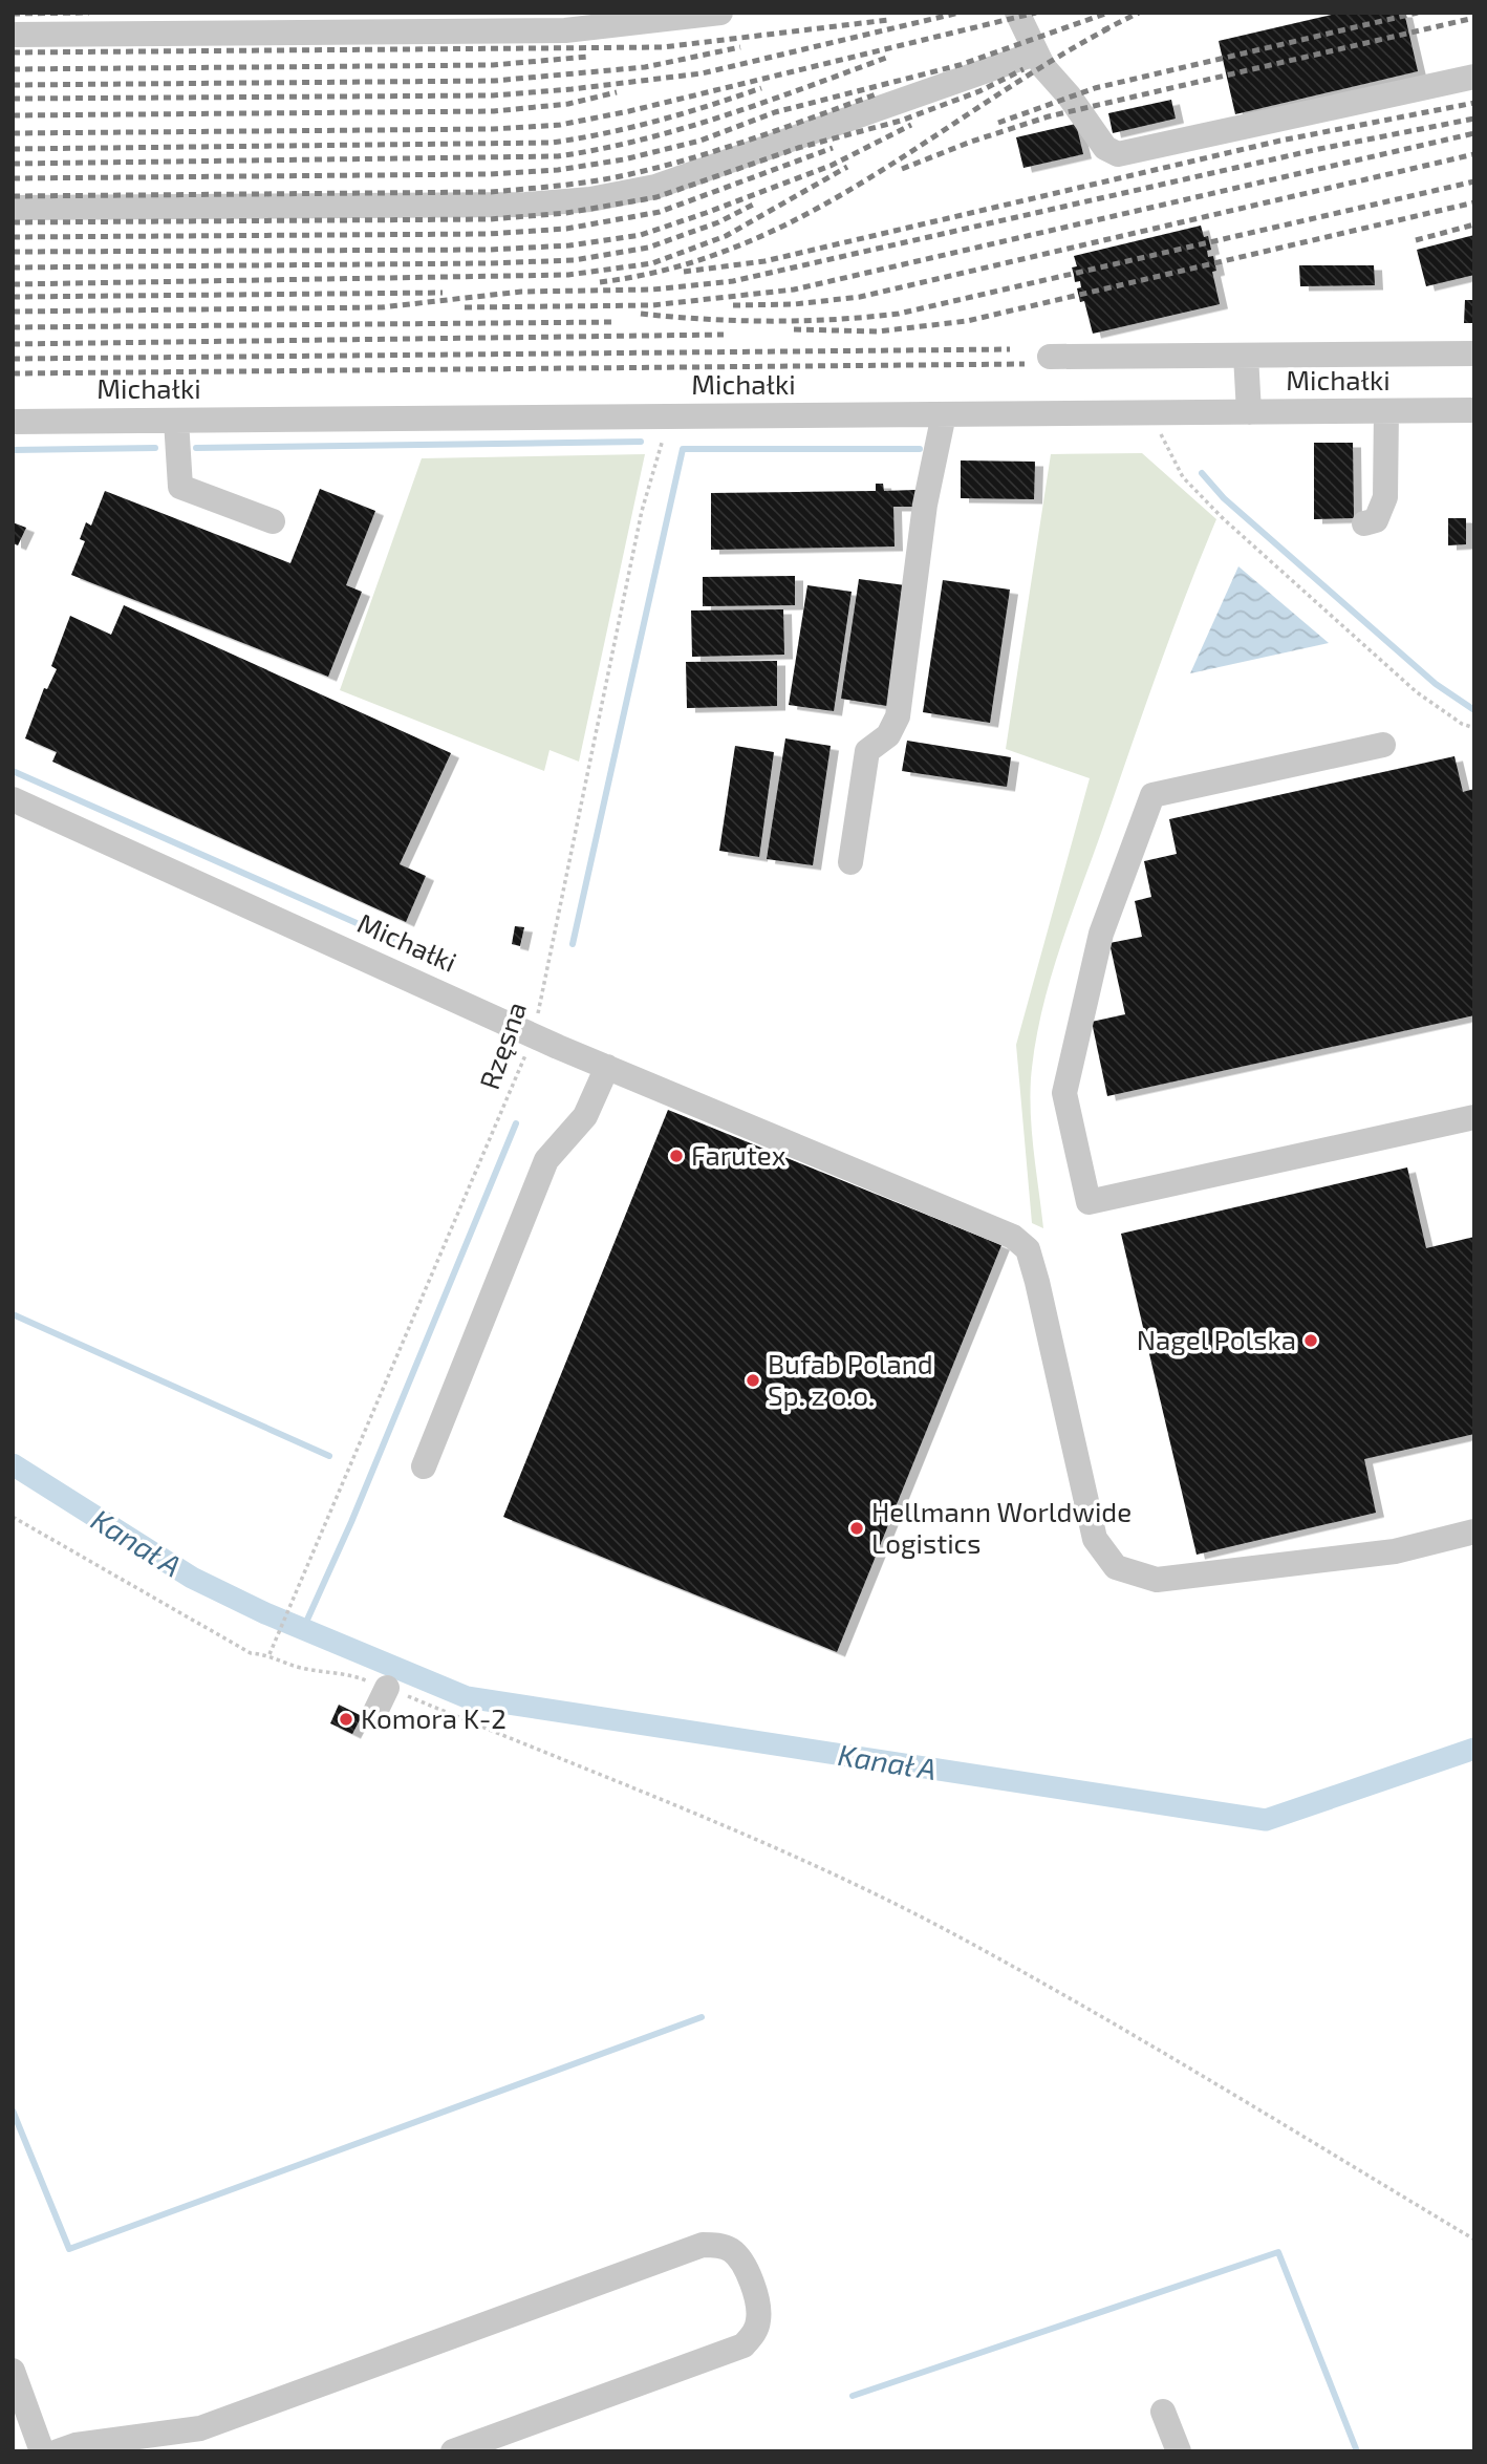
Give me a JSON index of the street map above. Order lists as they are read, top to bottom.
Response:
{
  "streets": {
    "street": ["Michałki"],
    "path": ["Rzęsna"]
  },
  "crossings": [
    ["Michałki", "Rzęsna"]
  ],
  "water": ["Kanał A"],
  "places": [
    "Farutex",
    "Nagel Polska",
    "Bufab Poland Sp. z o.o.",
    "Hellmann Worldwide Logistics",
    "Komora K-2"
  ]
}
